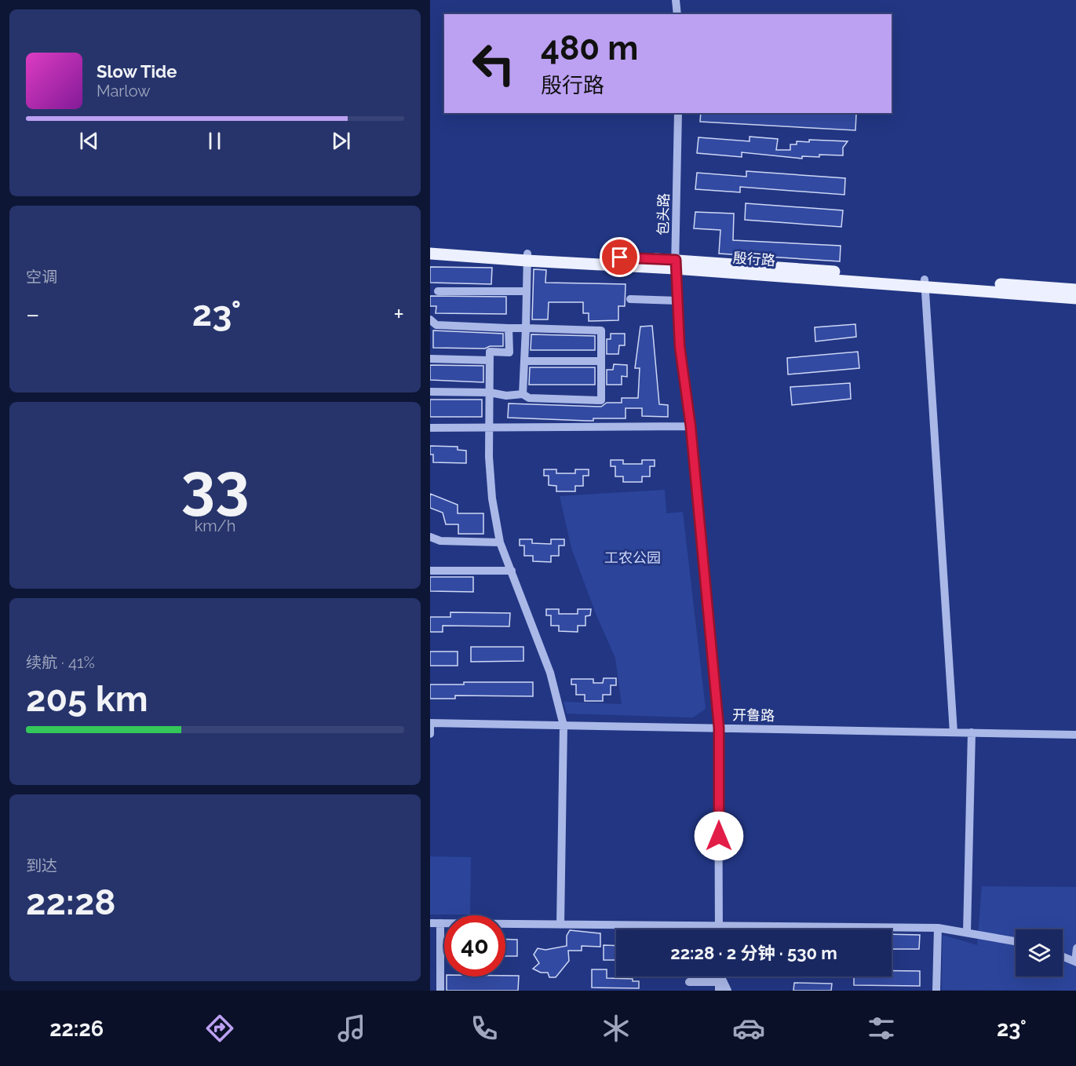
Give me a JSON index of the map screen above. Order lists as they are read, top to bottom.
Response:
{
  "streets": {
    "main road": ["殷行路"],
    "street": ["包头路", "开鲁路"]
  },
  "crossings": [
    ["包头路", "殷行路"],
    ["包头路", "开鲁路"]
  ],
  "parks": ["工农公园"],
  "page": {
    "turn": ["480 m", "殷行路"],
    "song": ["Slow Tide", "Marlow"],
    "tile": [
      "空调",
      ["33", "km/h"],
      ["续航 · 41%", "205 km"],
      ["到达", "22:28"]
    ],
    "heat": ["−", "23°", "+"],
    "limit": "40",
    "trip": "22:28 · 2 分钟 · 530 m",
    "tabs": ["22:26", "23°"]
  }
}
